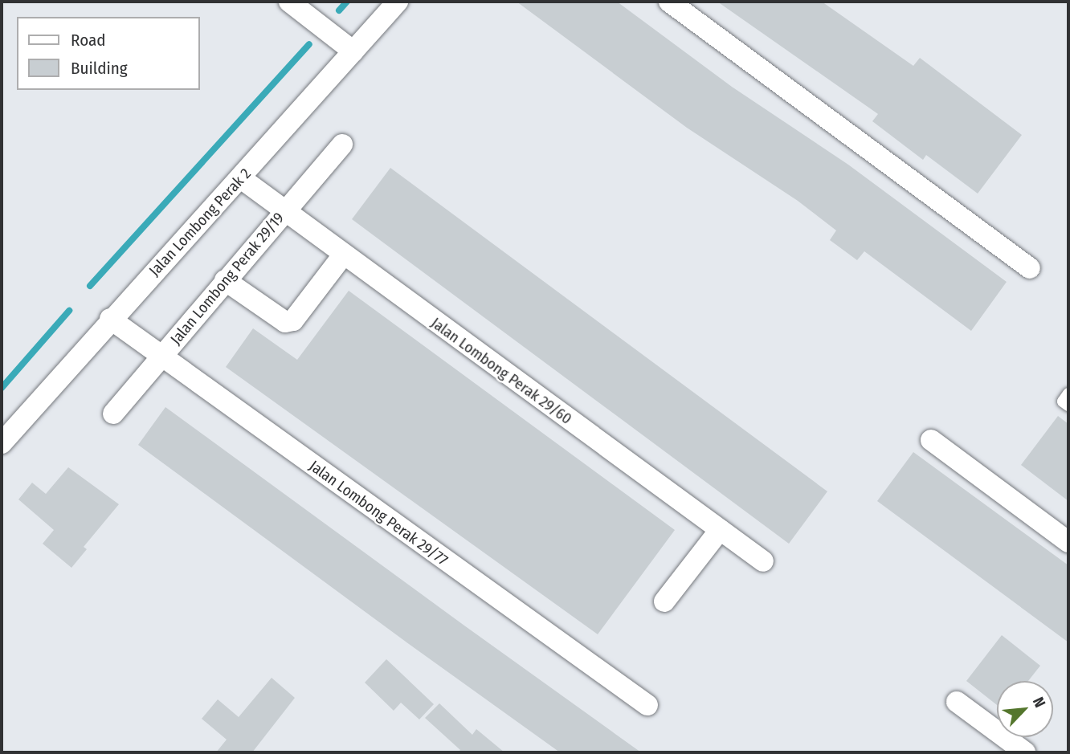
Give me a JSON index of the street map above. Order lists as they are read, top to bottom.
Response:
{
  "streets": {
    "street": [
      "Jalan Lombong Perak 2",
      "Jalan Lombong Perak 29/19",
      "Jalan Lombong Perak 29/60",
      "Jalan Lombong Perak 29/77"
    ]
  },
  "crossings": [
    ["Jalan Lombong Perak 2", "Jalan Lombong Perak 29/60"],
    ["Jalan Lombong Perak 2", "Jalan Lombong Perak 29/77"],
    ["Jalan Lombong Perak 29/19", "Jalan Lombong Perak 29/60"],
    ["Jalan Lombong Perak 29/19", "Jalan Lombong Perak 29/77"]
  ],
  "legend": ["Road", "Building"],
  "north": "top right"
}
